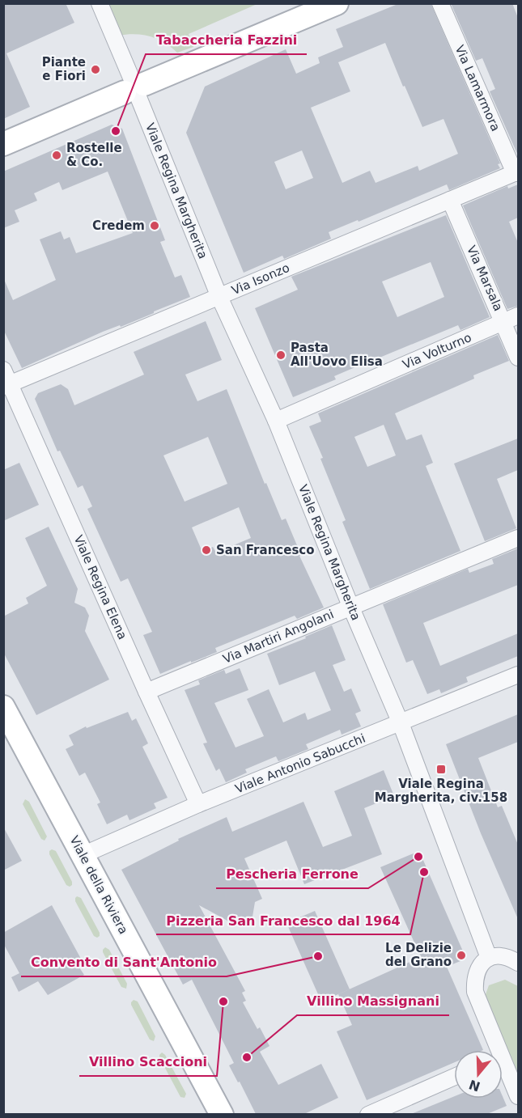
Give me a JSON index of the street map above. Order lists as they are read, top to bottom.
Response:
{
  "streets": {
    "street": [
      "Via Lamarmora",
      "Viale Regina Margherita",
      "Via Marsala",
      "Via Isonzo",
      "Via Volturno",
      "Viale Regina Elena",
      "Via Martiri Angolani",
      "Viale Antonio Sabucchi",
      "Viale della Riviera"
    ]
  },
  "crossings": [
    ["Via Lamarmora", "Via Isonzo"],
    ["Viale Regina Margherita", "Via Isonzo"],
    ["Viale Regina Margherita", "Via Volturno"],
    ["Viale Regina Margherita", "Via Martiri Angolani"],
    ["Viale Regina Margherita", "Viale Antonio Sabucchi"],
    ["Via Marsala", "Via Isonzo"],
    ["Via Marsala", "Via Volturno"],
    ["Via Isonzo", "Viale Regina Elena"],
    ["Viale Regina Elena", "Via Martiri Angolani"],
    ["Viale Regina Elena", "Viale Antonio Sabucchi"],
    ["Viale Antonio Sabucchi", "Viale della Riviera"]
  ],
  "places": {
    "other": [
      "Piante e Fiori",
      "Tabaccheria Fazzini",
      "Rostelle & Co.",
      "Credem",
      "Pasta All'Uovo Elisa",
      "San Francesco",
      "Pescheria Ferrone",
      "Pizzeria San Francesco dal 1964",
      "Le Delizie del Grano",
      "Convento di Sant'Antonio",
      "Villino Scaccioni",
      "Villino Massignani"
    ],
    "transit": ["Viale Regina Margherita, civ.158"]
  },
  "north": "bottom"
}
